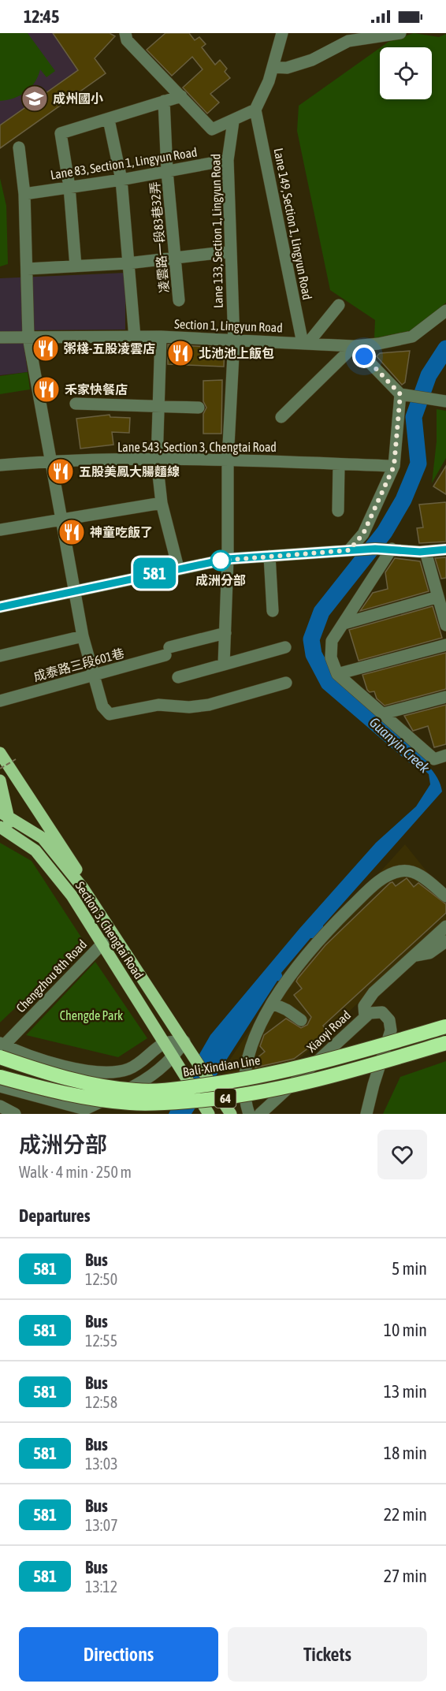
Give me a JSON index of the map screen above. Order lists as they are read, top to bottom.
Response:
{
  "streets": {
    "highway": ["Bali-Xindian Line", "64"],
    "main road": ["Section 3, Chengtai Road"],
    "street": [
      "Lane 83, Section 1, Lingyun Road",
      "Lane 149, Section 1, Lingyun Road",
      "Lane 133, Section 1, Lingyun Road",
      "凌雲路一段83巷32弄",
      "Section 1, Lingyun Road",
      "Lane 543, Section 3, Chengtai Road",
      "成泰路三段601巷",
      "Chengzhou 8th Road",
      "Xiaoyi Road"
    ]
  },
  "crossings": [
    ["Lane 83, Section 1, Lingyun Road", "Lane 133, Section 1, Lingyun Road"],
    ["Lane 83, Section 1, Lingyun Road", "凌雲路一段83巷32弄"],
    ["Lane 149, Section 1, Lingyun Road", "Section 1, Lingyun Road"],
    ["Lane 133, Section 1, Lingyun Road", "Section 1, Lingyun Road"],
    ["Lane 133, Section 1, Lingyun Road", "Lane 543, Section 3, Chengtai Road"],
    ["Lane 133, Section 1, Lingyun Road", "成泰路三段601巷"],
    ["Section 3, Chengtai Road", "Chengzhou 8th Road"],
    ["Chengzhou 8th Road", "Bali-Xindian Line"]
  ],
  "water": ["Guanyin Creek"],
  "parks": ["Chengde Park"],
  "places": {
    "school or university": ["成州國小"],
    "restaurant": [
      "粥棧-五股凌雲店",
      "北池池上飯包",
      "禾家快餐店",
      "五股美鳳大腸麵線",
      "神童吃飯了"
    ],
    "other": ["成洲分部"]
  },
  "lines": ["bus line 581"],
  "page": {
    "status": "12:45",
    "on_map": "581",
    "heading": [
      ["成洲分部", "Walk · 4 min · 250 m"],
      "Departures"
    ],
    "list": [
      {
        "mark": "581",
        "name": "Bus",
        "note": "12:50",
        "value": "5 min"
      },
      {
        "mark": "581",
        "name": "Bus",
        "note": "12:55",
        "value": "10 min"
      },
      {
        "mark": "581",
        "name": "Bus",
        "note": "12:58",
        "value": "13 min"
      },
      {
        "mark": "581",
        "name": "Bus",
        "note": "13:03",
        "value": "18 min"
      },
      {
        "mark": "581",
        "name": "Bus",
        "note": "13:07",
        "value": "22 min"
      },
      {
        "mark": "581",
        "name": "Bus",
        "note": "13:12",
        "value": "27 min"
      }
    ],
    "buttons": ["Directions", "Tickets"]
  }
}
